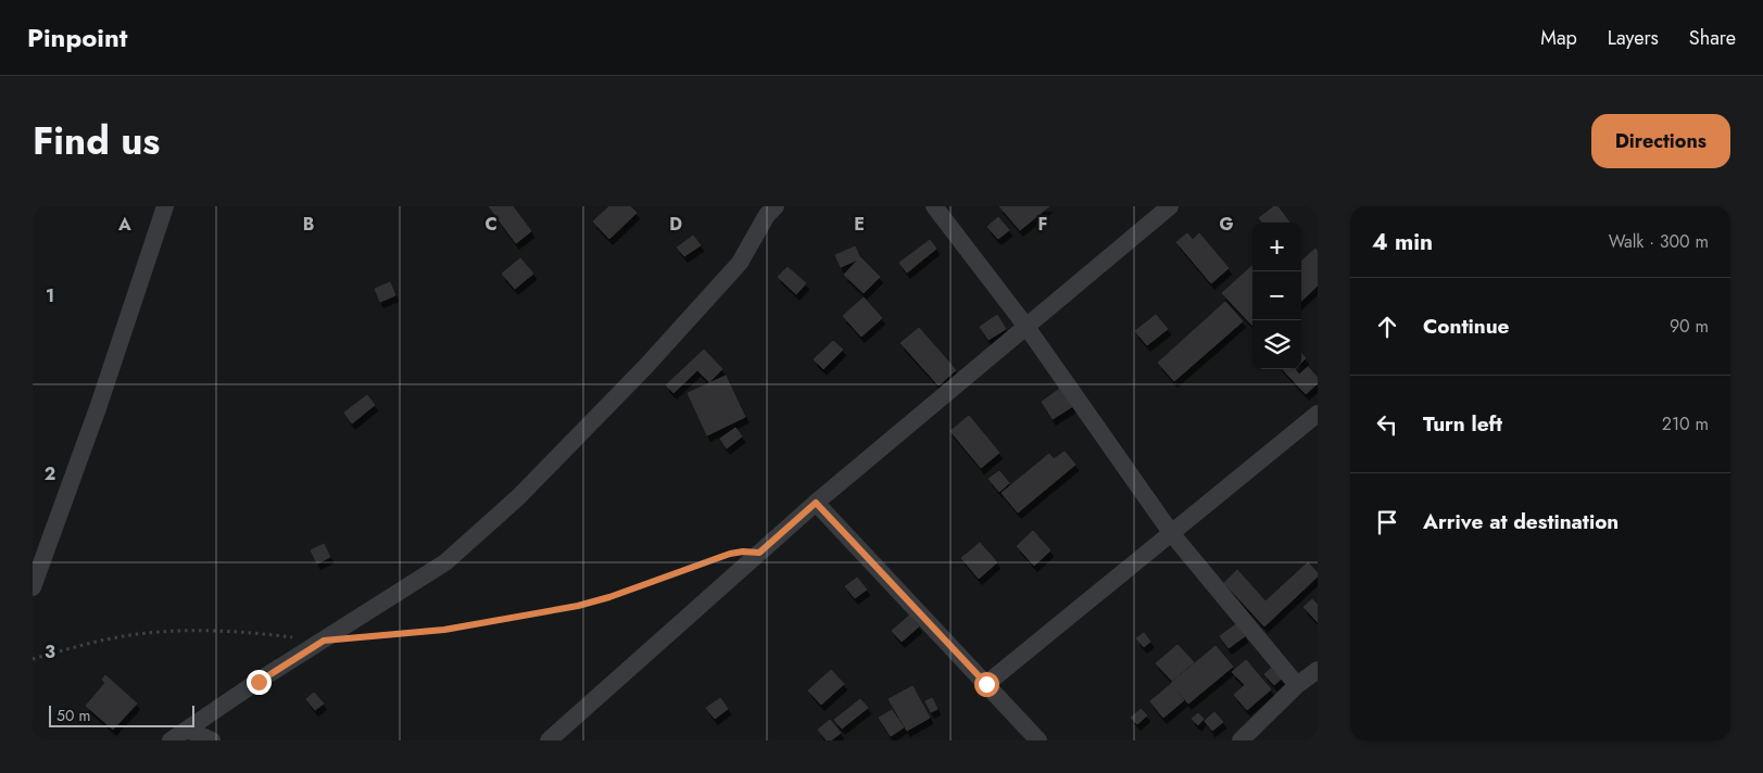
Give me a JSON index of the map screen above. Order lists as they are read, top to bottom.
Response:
{
  "scale_bar": "50 m",
  "page": {
    "header": "Pinpoint",
    "nav": ["Map", "Layers", "Share"],
    "title": "Find us",
    "buttons": "Directions",
    "heading": ["4 min", "Walk · 300 m"],
    "map_buttons": ["+", "−"],
    "list": [
      ["Continue", "90 m"],
      ["Turn left", "210 m"],
      "Arrive at destination"
    ],
    "scale": "50 m"
  },
  "grid": {
    "columns": [
      "A",
      "B",
      "C",
      "D",
      "E",
      "F",
      "G"
    ],
    "rows": ["1", "2", "3"]
  }
}
